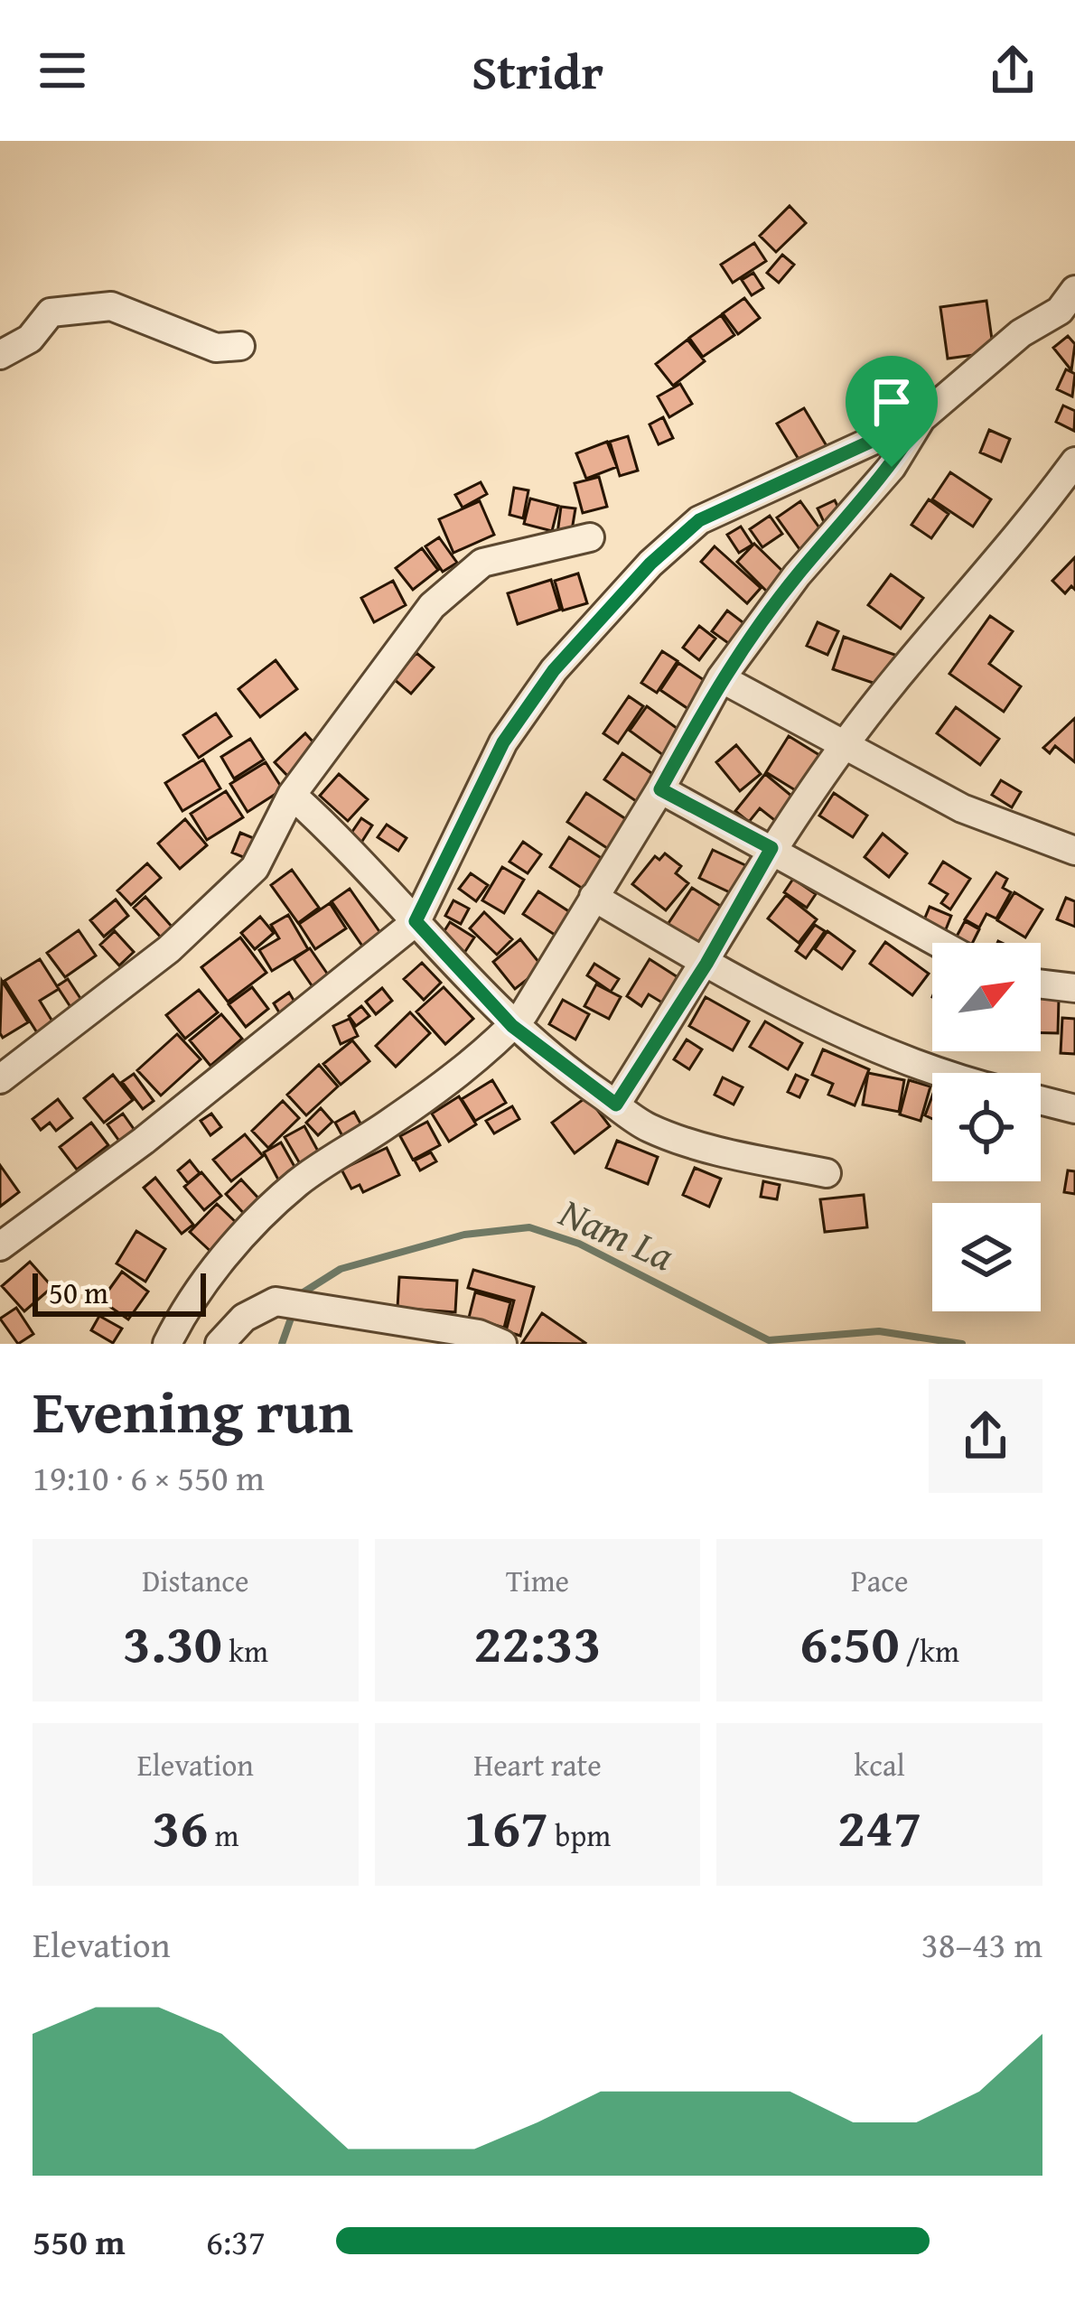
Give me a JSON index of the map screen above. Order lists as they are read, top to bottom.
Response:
{
  "water": ["Nam La"],
  "scale_bar": "50 m",
  "north": "top right",
  "page": {
    "header": "Stridr",
    "scale": "50 m",
    "heading": ["Evening run", "19:10 · 6 × 550 m"],
    "stats": [
      ["Distance", "3.30 km"],
      ["Time", "22:33"],
      ["Pace", "6:50 /km"],
      ["Elevation", "36 m"],
      ["Heart rate", "167 bpm"],
      ["kcal", "247"]
    ],
    "chart": ["Elevation", "38–43 m"],
    "list": [
      {
        "name": "550 m",
        "note": "6:37"
      }
    ]
  }
}
